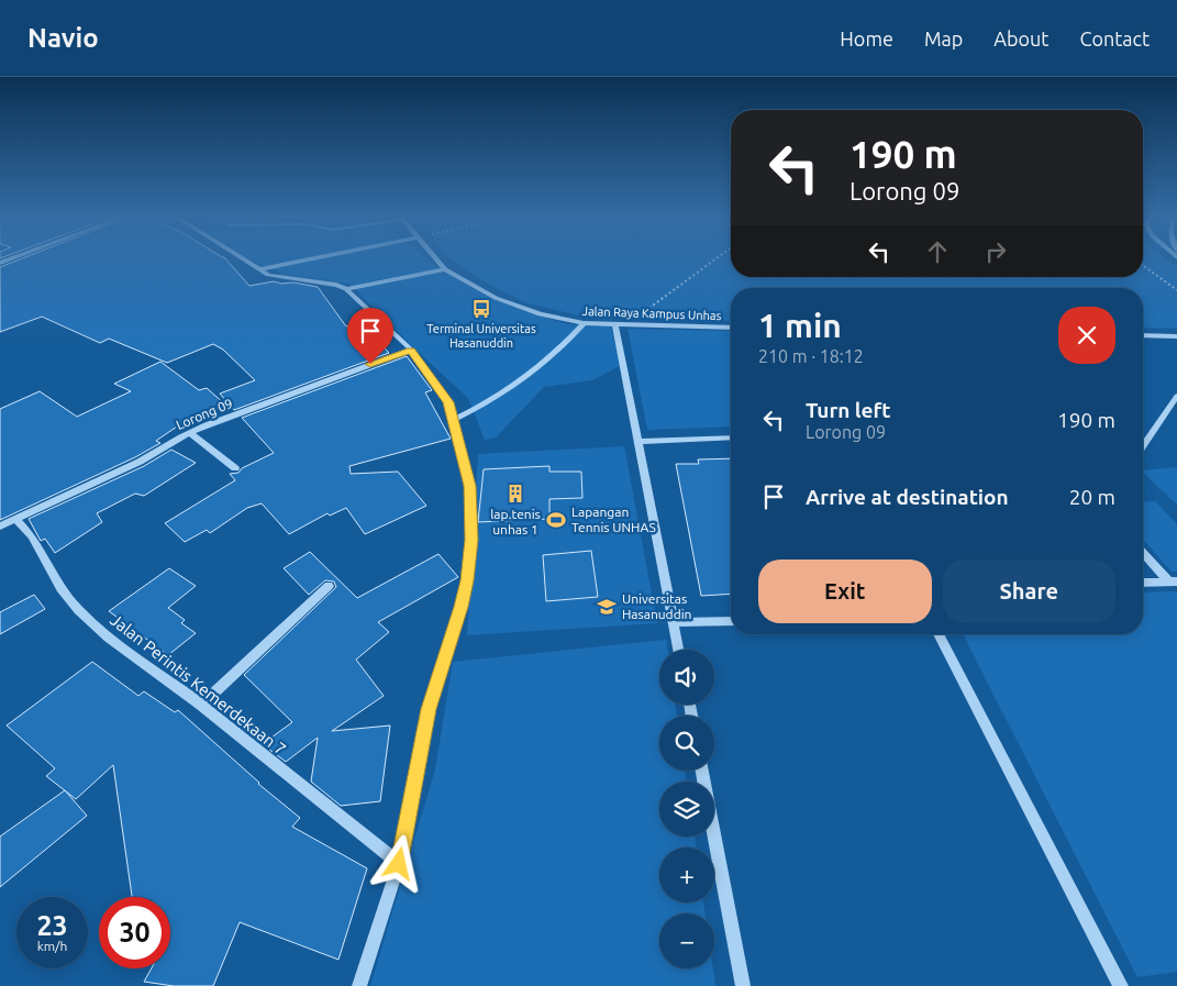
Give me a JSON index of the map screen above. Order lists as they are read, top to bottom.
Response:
{
  "streets": {
    "street": ["Jalan Raya Kampus Unhas", "Lorong 09", "Jalan Perintis Kemerdekaan 7"]
  },
  "crossings": [
    ["Lorong 09", "Jalan Perintis Kemerdekaan 7"]
  ],
  "places": {
    "bus stop": ["Terminal Universitas Hasanuddin"],
    "building": ["lap.tenis unhas 1"],
    "sports": ["Lapangan Tennis UNHAS"],
    "school or university": ["Universitas Hasanuddin"]
  },
  "page": {
    "header": "Navio",
    "nav": [
      "Home",
      "Map",
      "About",
      "Contact"
    ],
    "turn": ["190 m", "Lorong 09"],
    "heading": ["1 min", "210 m · 18:12"],
    "list": [
      {
        "name": "Turn left",
        "note": "Lorong 09",
        "value": "190 m"
      },
      {
        "name": "Arrive at destination",
        "value": "20 m"
      }
    ],
    "buttons": ["Exit", "Share"],
    "map_buttons": ["+", "−"],
    "speed": "23 km/h",
    "limit": "30"
  }
}
